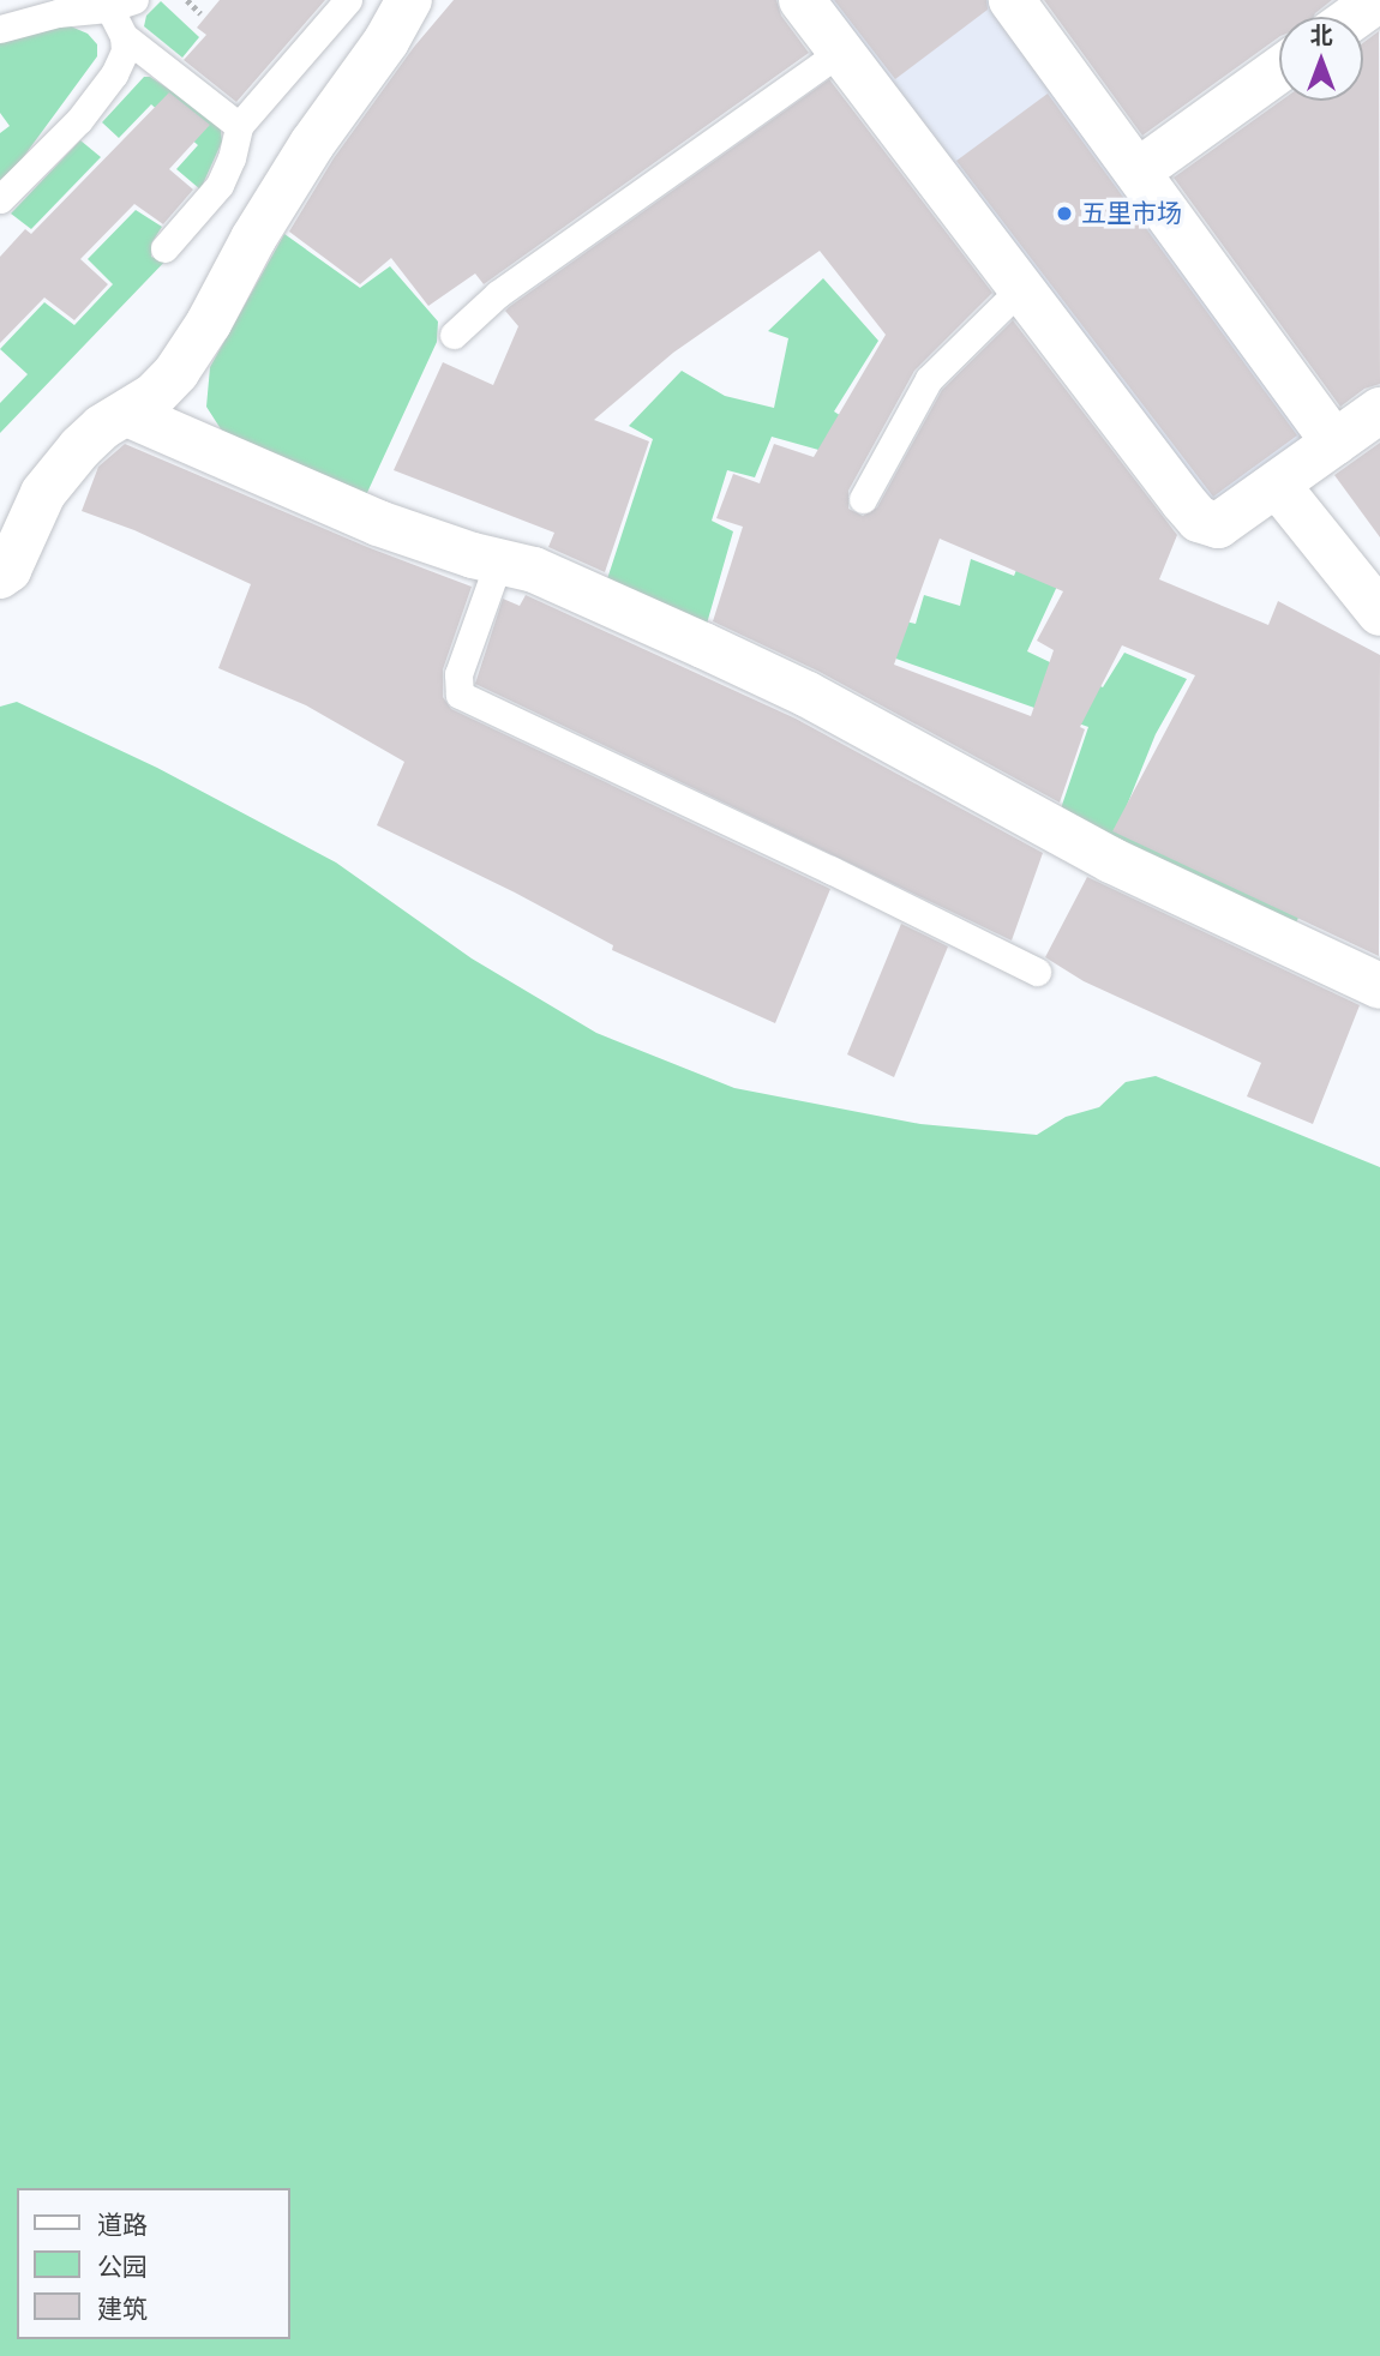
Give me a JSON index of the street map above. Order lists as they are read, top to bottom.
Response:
{
  "places": ["五里市场"],
  "legend": ["道路", "公园", "建筑"],
  "north": "top"
}
